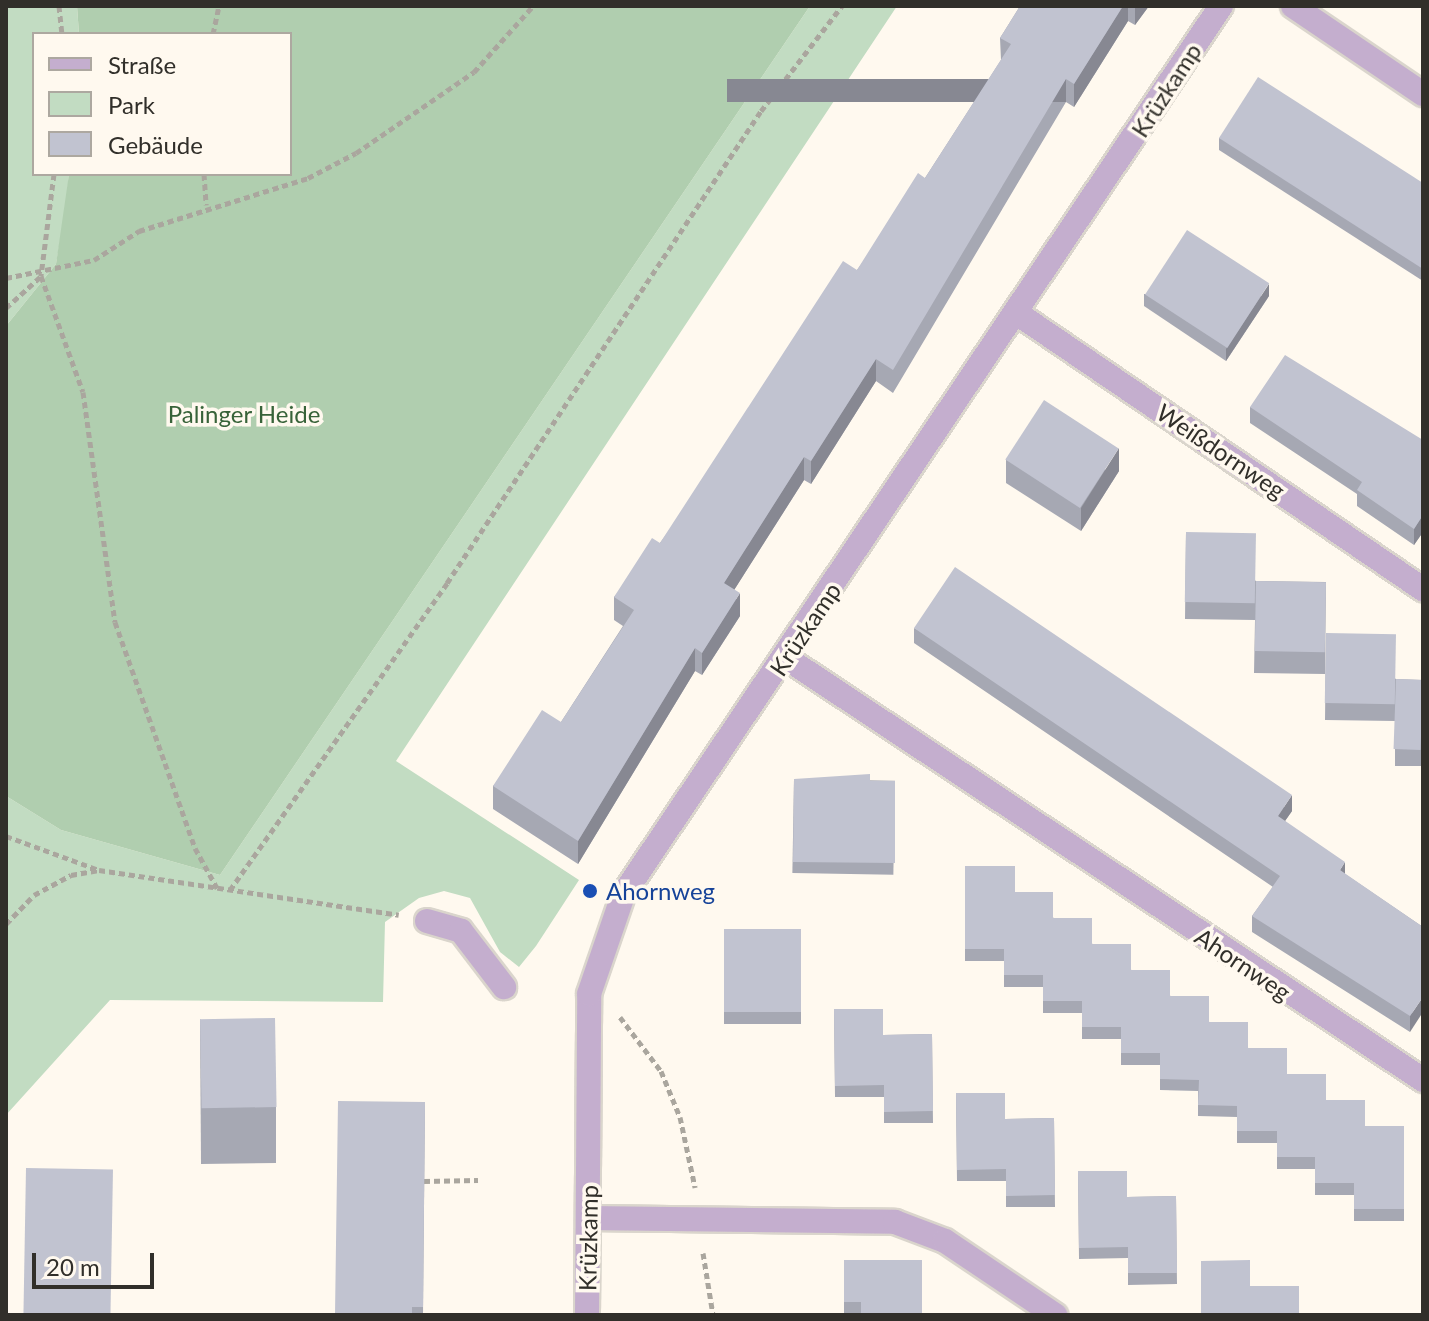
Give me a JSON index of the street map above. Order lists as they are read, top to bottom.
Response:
{
  "streets": {
    "street": ["Krüzkamp", "Weißdornweg", "Ahornweg"]
  },
  "crossings": [
    ["Krüzkamp", "Weißdornweg"],
    ["Krüzkamp", "Ahornweg"]
  ],
  "parks": ["Palinger Heide"],
  "places": ["Ahornweg"],
  "legend": ["Straße", "Park", "Gebäude"],
  "scale_bar": "20 m"
}
